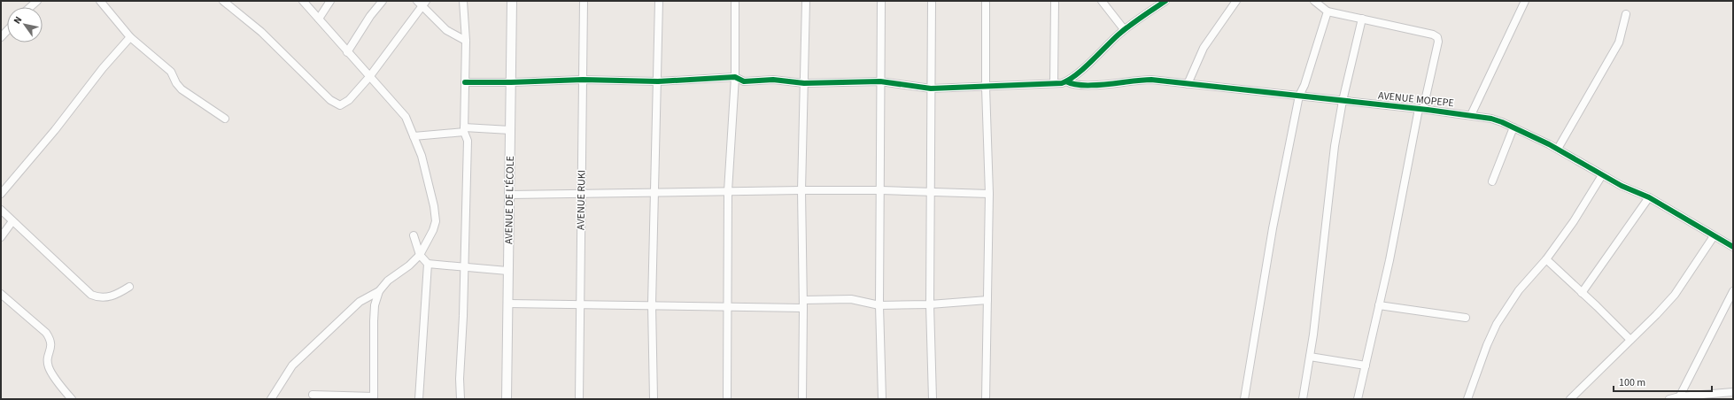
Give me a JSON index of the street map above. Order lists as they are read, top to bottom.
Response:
{
  "streets": {
    "street": ["AVENUE MOPEPE", "AVENUE DE L'ÉCOLE", "AVENUE RUKI"]
  },
  "scale_bar": "100 m",
  "north": "top left"
}
